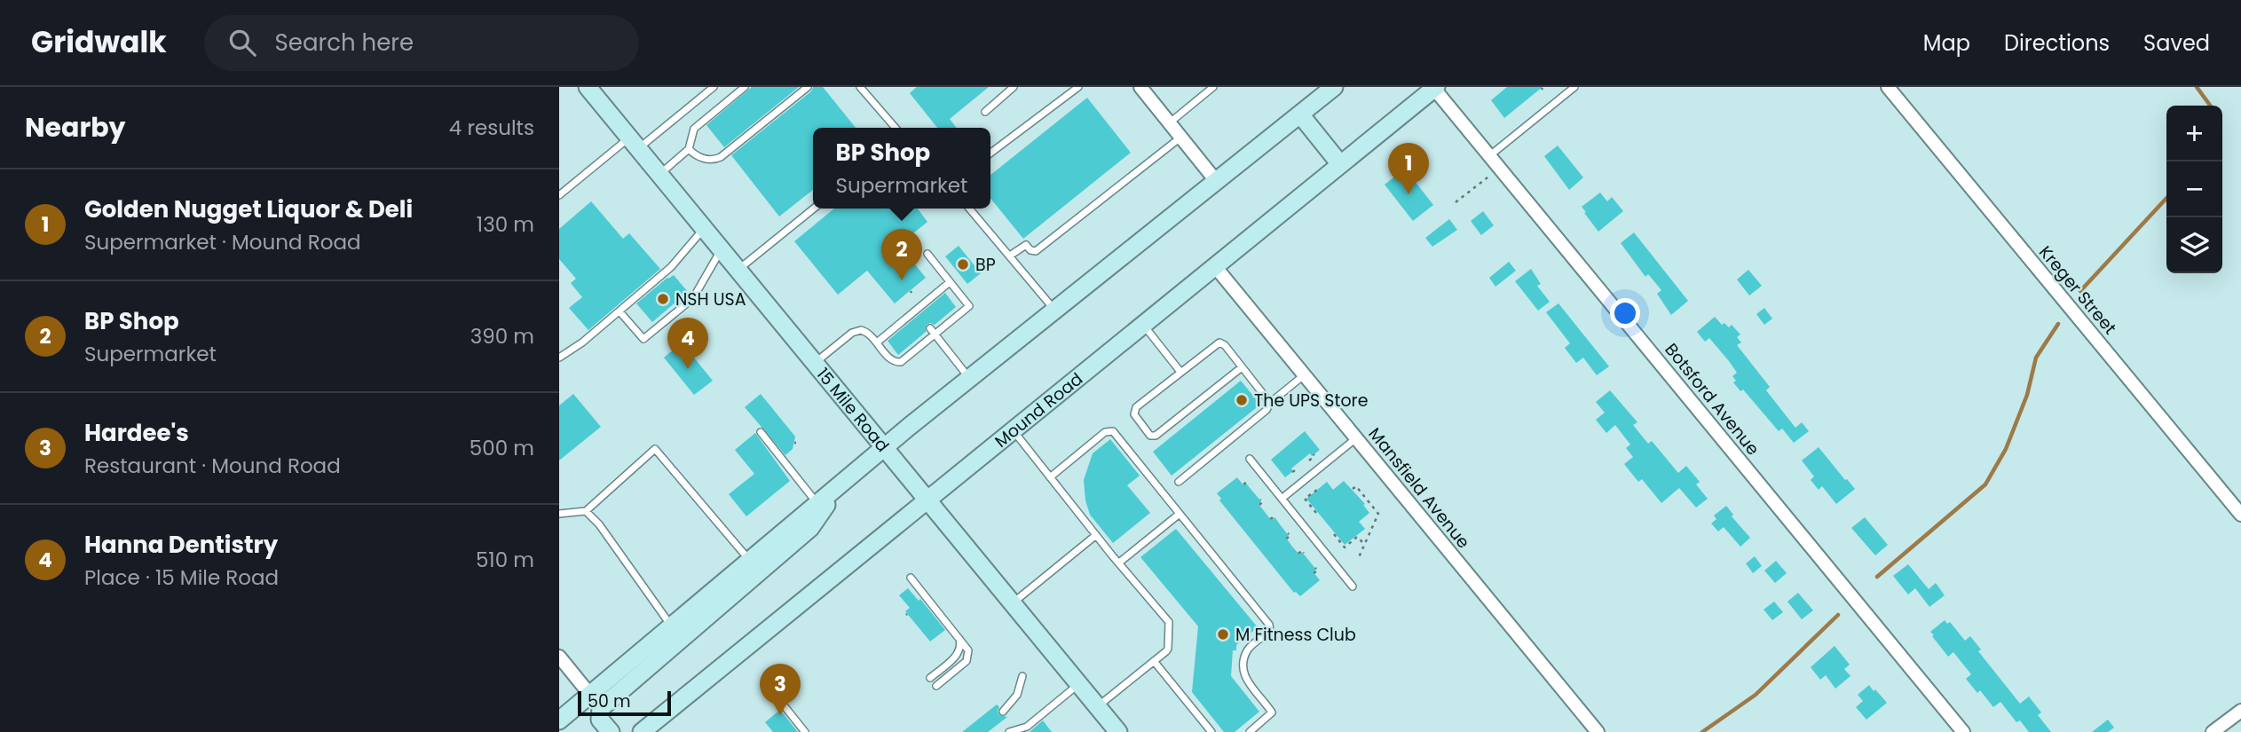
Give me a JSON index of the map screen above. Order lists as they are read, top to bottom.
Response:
{
  "streets": {
    "main road": ["Mound Road", "15 Mile Road"],
    "street": ["Kreger Street", "Botsford Avenue", "Mansfield Avenue"]
  },
  "crossings": [
    ["Botsford Avenue", "Mound Road"],
    ["Mound Road", "15 Mile Road"],
    ["Mound Road", "Mansfield Avenue"]
  ],
  "places": [
    "BP",
    "NSH USA",
    "The UPS Store",
    "M Fitness Club"
  ],
  "scale_bar": "50 m",
  "page": {
    "header": "Gridwalk",
    "search": "Search here",
    "nav": ["Map", "Directions", "Saved"],
    "heading": ["Nearby", "4 results"],
    "map_buttons": ["+", "−"],
    "popup": ["BP Shop", "Supermarket"],
    "pins": [
      "1",
      "2",
      "4",
      "3"
    ],
    "list": [
      {
        "mark": "1",
        "name": "Golden Nugget Liquor & Deli",
        "note": "Supermarket · Mound Road",
        "value": "130 m"
      },
      {
        "mark": "2",
        "name": "BP Shop",
        "note": "Supermarket",
        "value": "390 m"
      },
      {
        "mark": "3",
        "name": "Hardee's",
        "note": "Restaurant · Mound Road",
        "value": "500 m"
      },
      {
        "mark": "4",
        "name": "Hanna Dentistry",
        "note": "Place · 15 Mile Road",
        "value": "510 m"
      }
    ],
    "scale": "50 m"
  }
}
